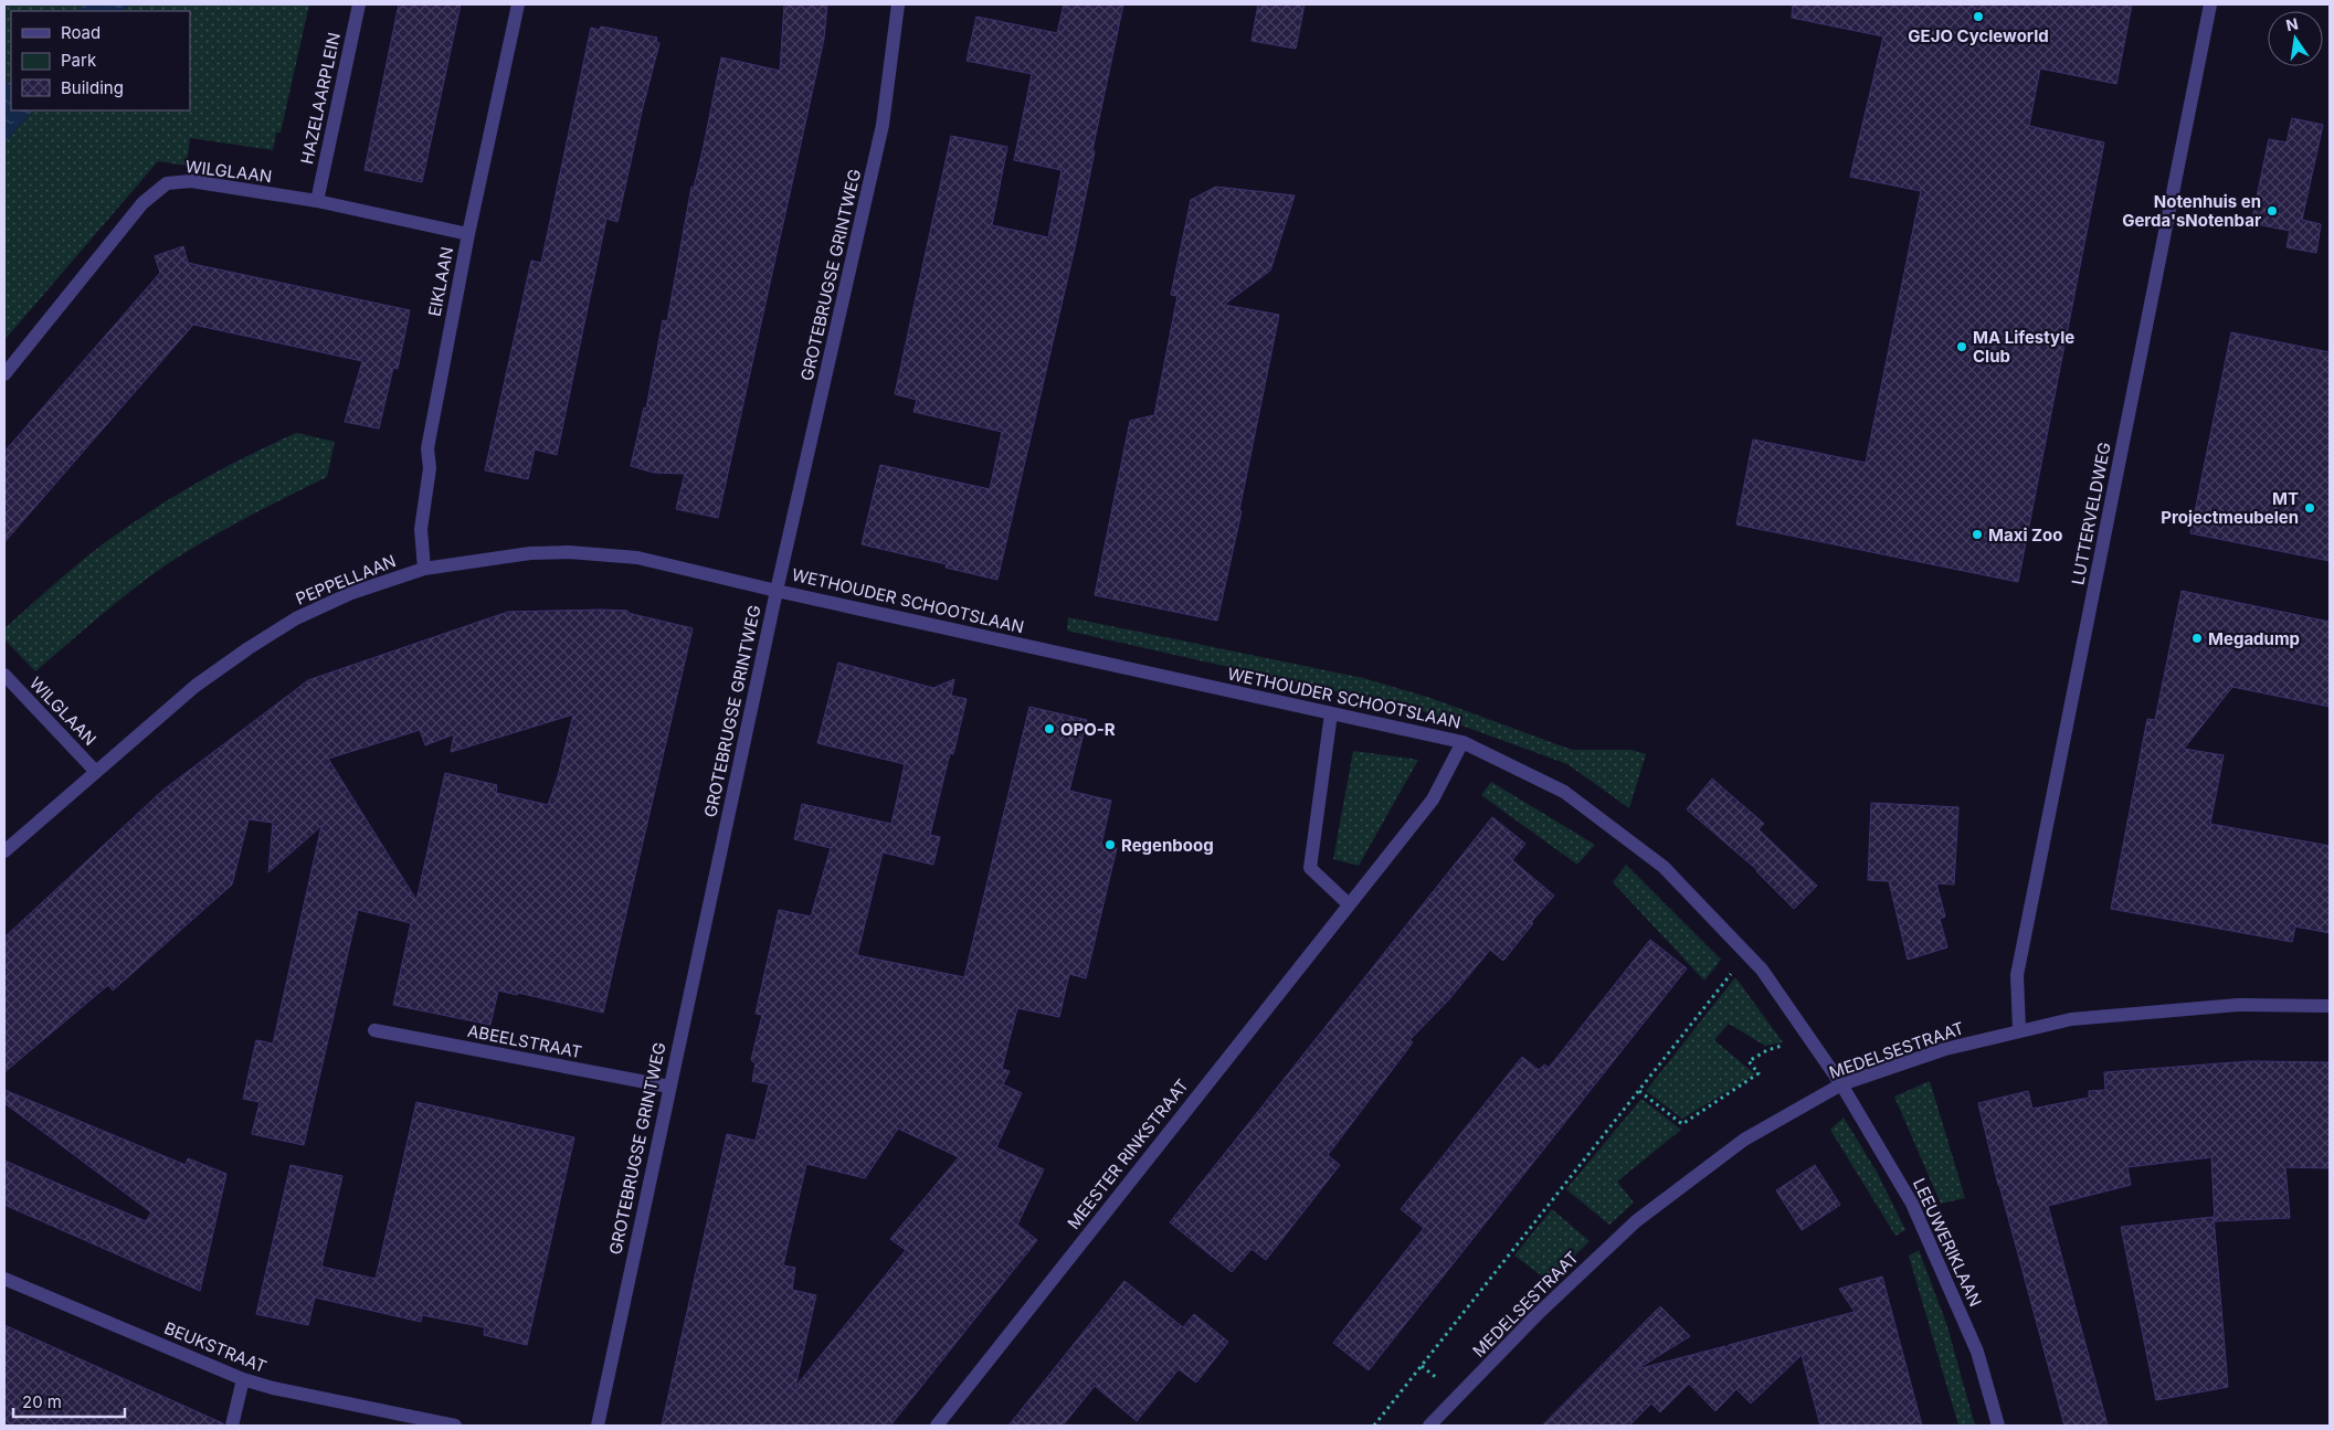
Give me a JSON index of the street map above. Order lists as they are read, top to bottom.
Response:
{
  "streets": {
    "street": [
      "HAZELAARPLEIN",
      "WILGLAAN",
      "GROTEBRUGSE GRINTWEG",
      "EIKLAAN",
      "LUTTERVELDWEG",
      "PEPPELLAAN",
      "WETHOUDER SCHOOTSLAAN",
      "ABEELSTRAAT",
      "MEDELSESTRAAT",
      "MEESTER RINKSTRAAT",
      "LEEUWERIKLAAN",
      "BEUKSTRAAT"
    ]
  },
  "crossings": [
    ["HAZELAARPLEIN", "WILGLAAN"],
    ["WILGLAAN", "EIKLAAN"],
    ["WILGLAAN", "PEPPELLAAN"],
    ["GROTEBRUGSE GRINTWEG", "PEPPELLAAN"],
    ["GROTEBRUGSE GRINTWEG", "WETHOUDER SCHOOTSLAAN"],
    ["GROTEBRUGSE GRINTWEG", "ABEELSTRAAT"],
    ["EIKLAAN", "PEPPELLAAN"],
    ["LUTTERVELDWEG", "MEDELSESTRAAT"],
    ["PEPPELLAAN", "WETHOUDER SCHOOTSLAAN"],
    ["WETHOUDER SCHOOTSLAAN", "MEDELSESTRAAT"],
    ["WETHOUDER SCHOOTSLAAN", "MEESTER RINKSTRAAT"],
    ["WETHOUDER SCHOOTSLAAN", "LEEUWERIKLAAN"],
    ["MEDELSESTRAAT", "LEEUWERIKLAAN"]
  ],
  "places": [
    "GEJO Cycleworld",
    "Notenhuis en Gerda'sNotenbar",
    "MA Lifestyle Club",
    "MT Projectmeubelen",
    "Maxi Zoo",
    "Megadump",
    "OPO-R",
    "Regenboog"
  ],
  "legend": ["Road", "Park", "Building"],
  "scale_bar": "20 m",
  "north": "top"
}
